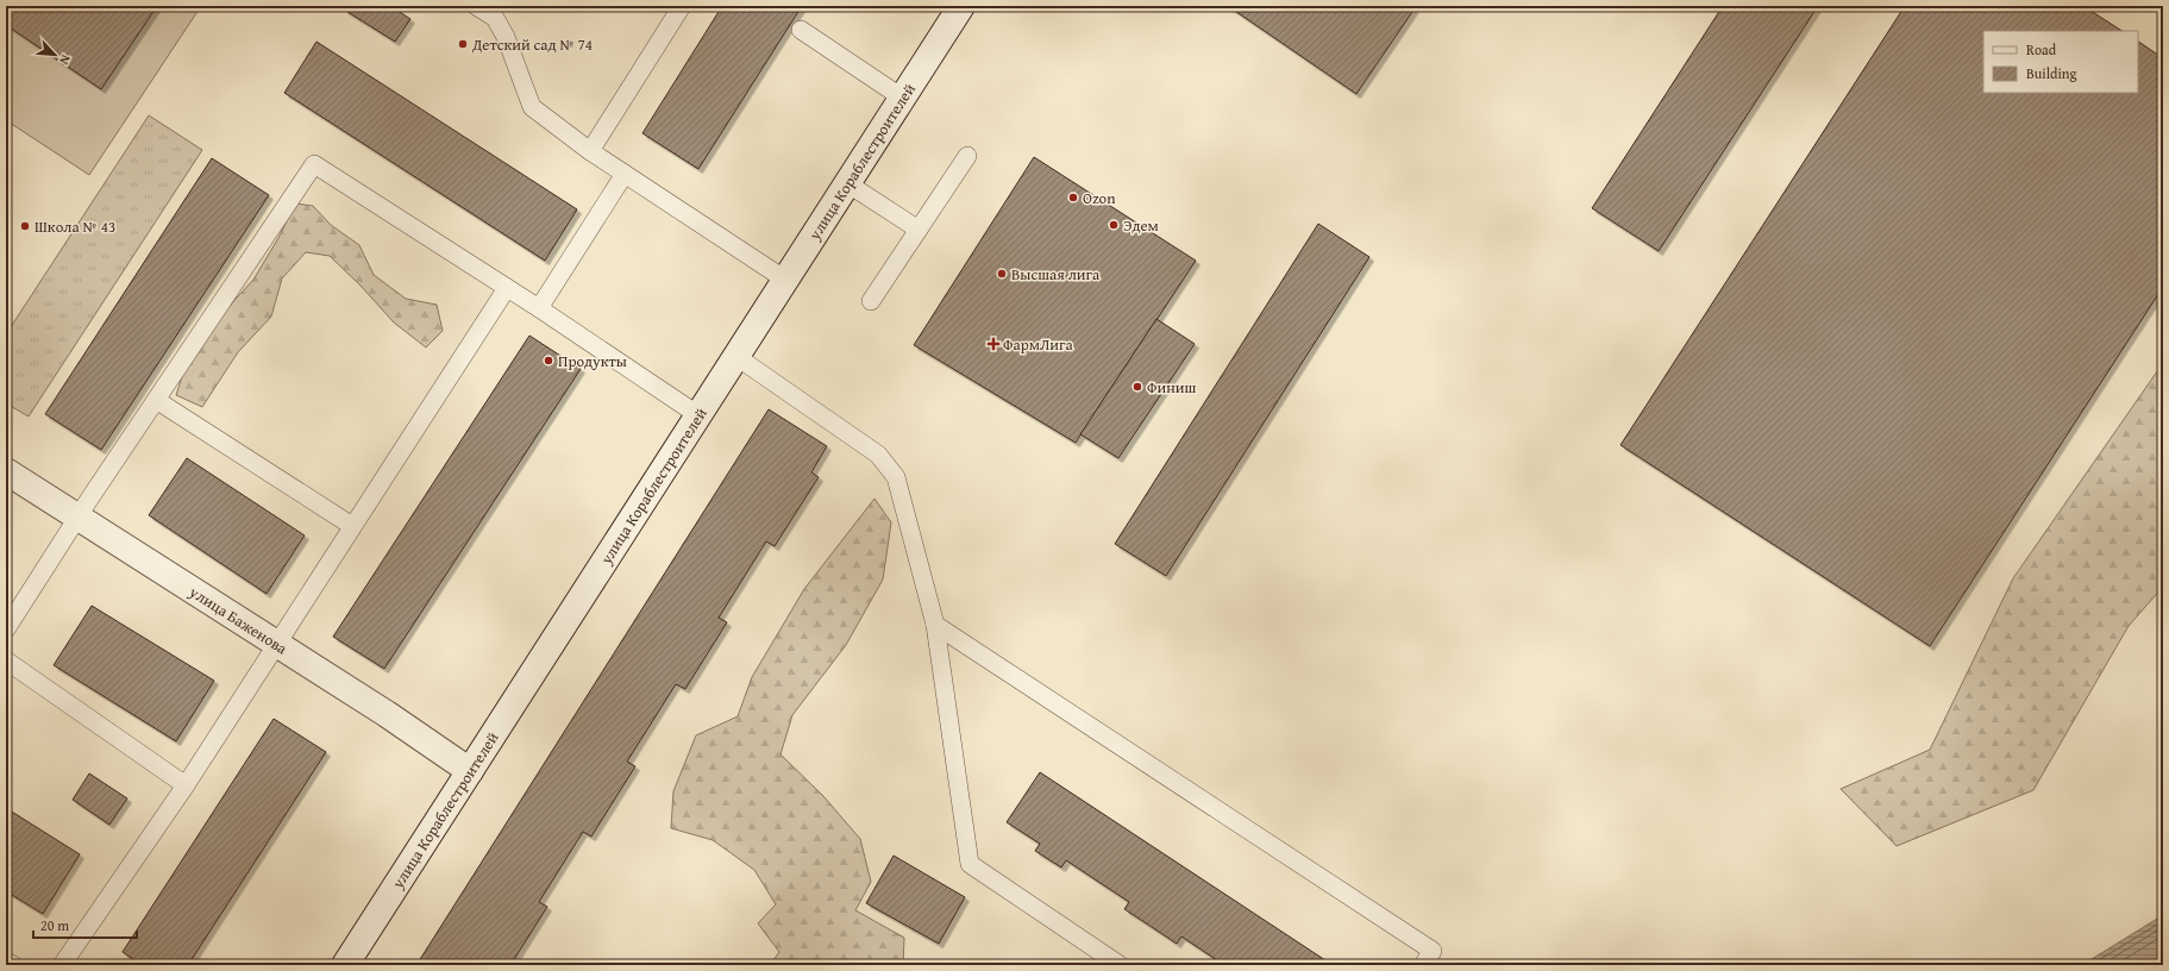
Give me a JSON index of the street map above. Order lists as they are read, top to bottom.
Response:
{
  "streets": {
    "street": ["улица Кораблестроителей", "улица Баженова"]
  },
  "crossings": [
    ["улица Кораблестроителей", "улица Баженова"]
  ],
  "places": {
    "other": [
      "Детский сад № 74",
      "Ozon",
      "Эдем",
      "Школа № 43",
      "Высшая лига",
      "Продукты",
      "Финиш"
    ],
    "health": ["ФармЛига"]
  },
  "legend": ["Road", "Building"],
  "scale_bar": "20 m",
  "north": "bottom right"
}
